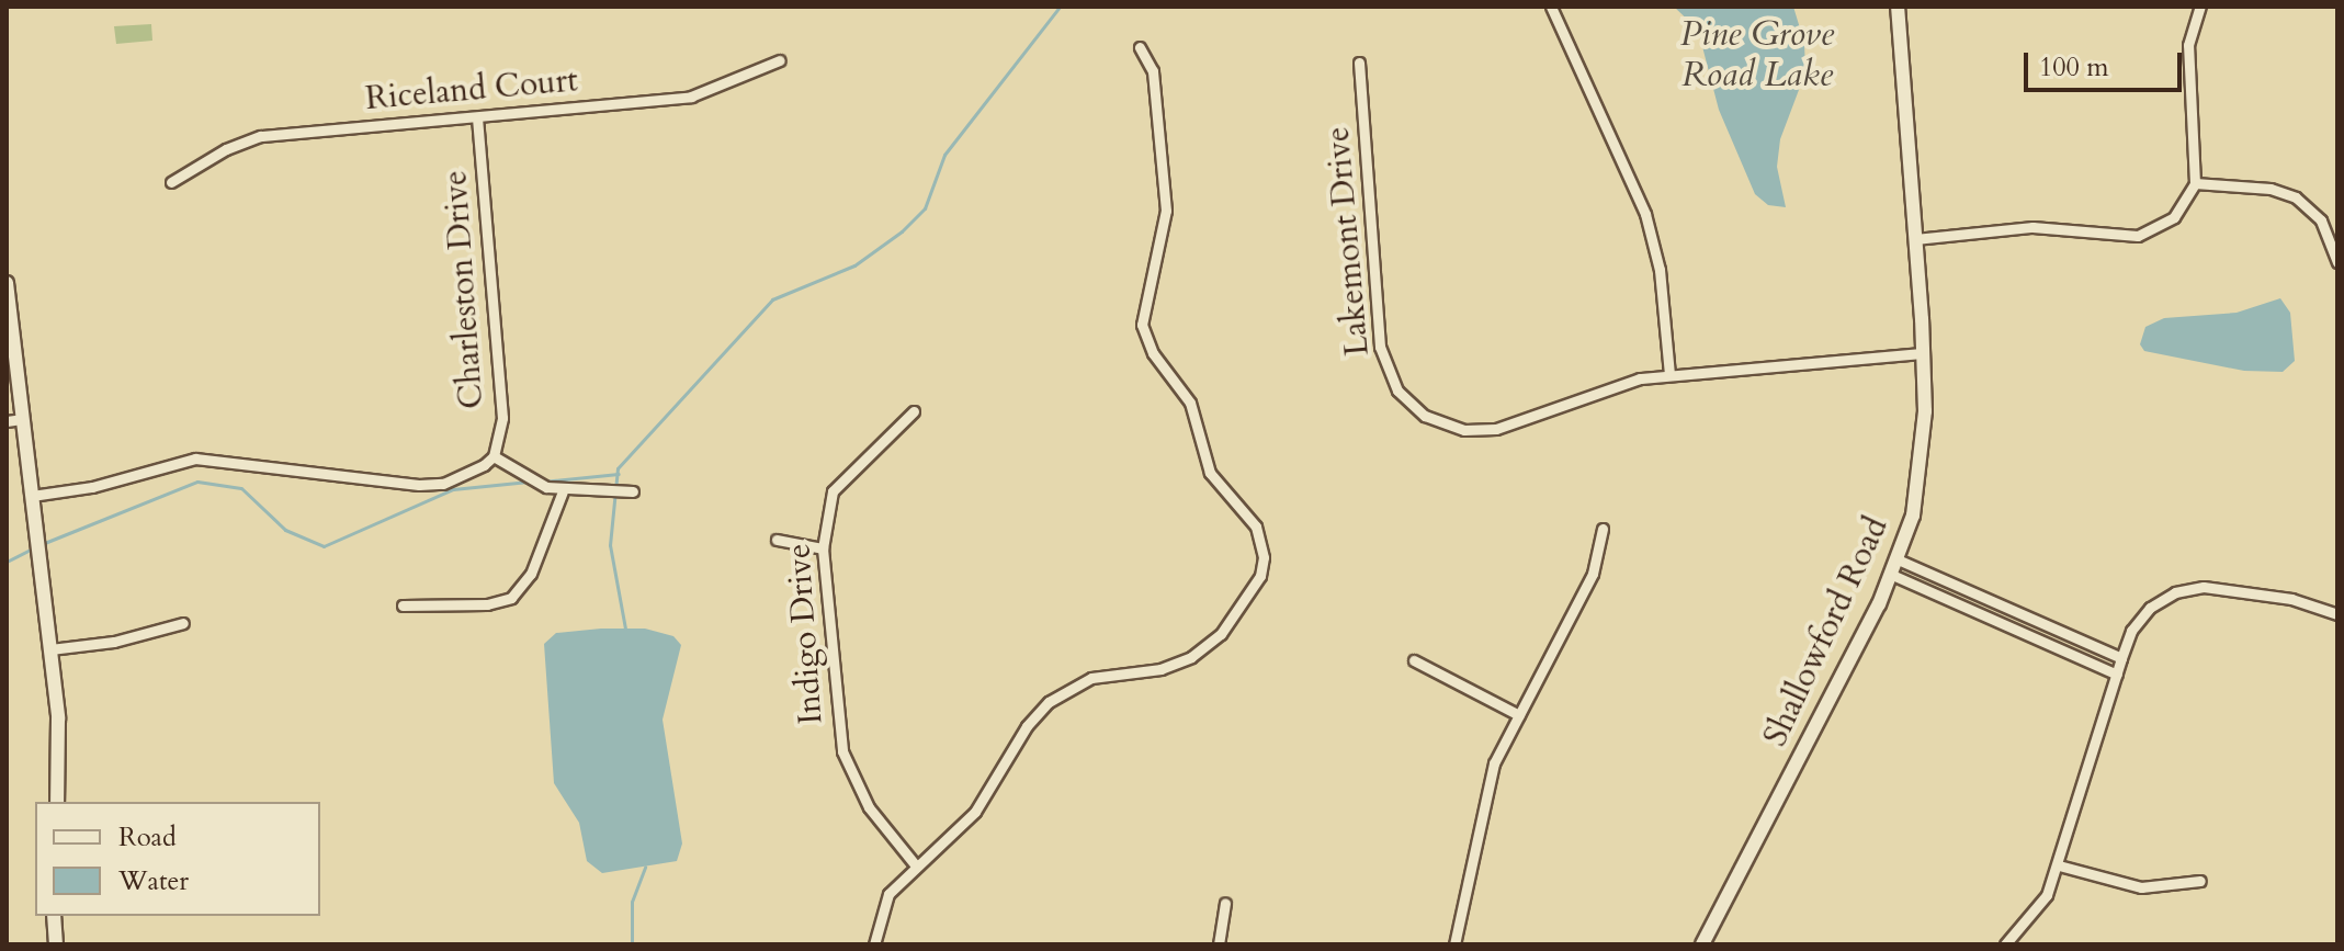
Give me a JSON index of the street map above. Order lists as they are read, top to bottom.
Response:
{
  "streets": {
    "street": [
      "Riceland Court",
      "Lakemont Drive",
      "Charleston Drive",
      "Shallowford Road",
      "Indigo Drive"
    ]
  },
  "crossings": [
    ["Riceland Court", "Charleston Drive"],
    ["Lakemont Drive", "Shallowford Road"]
  ],
  "water": ["Pine Grove Road Lake"],
  "legend": ["Road", "Water"],
  "scale_bar": "100 m"
}
